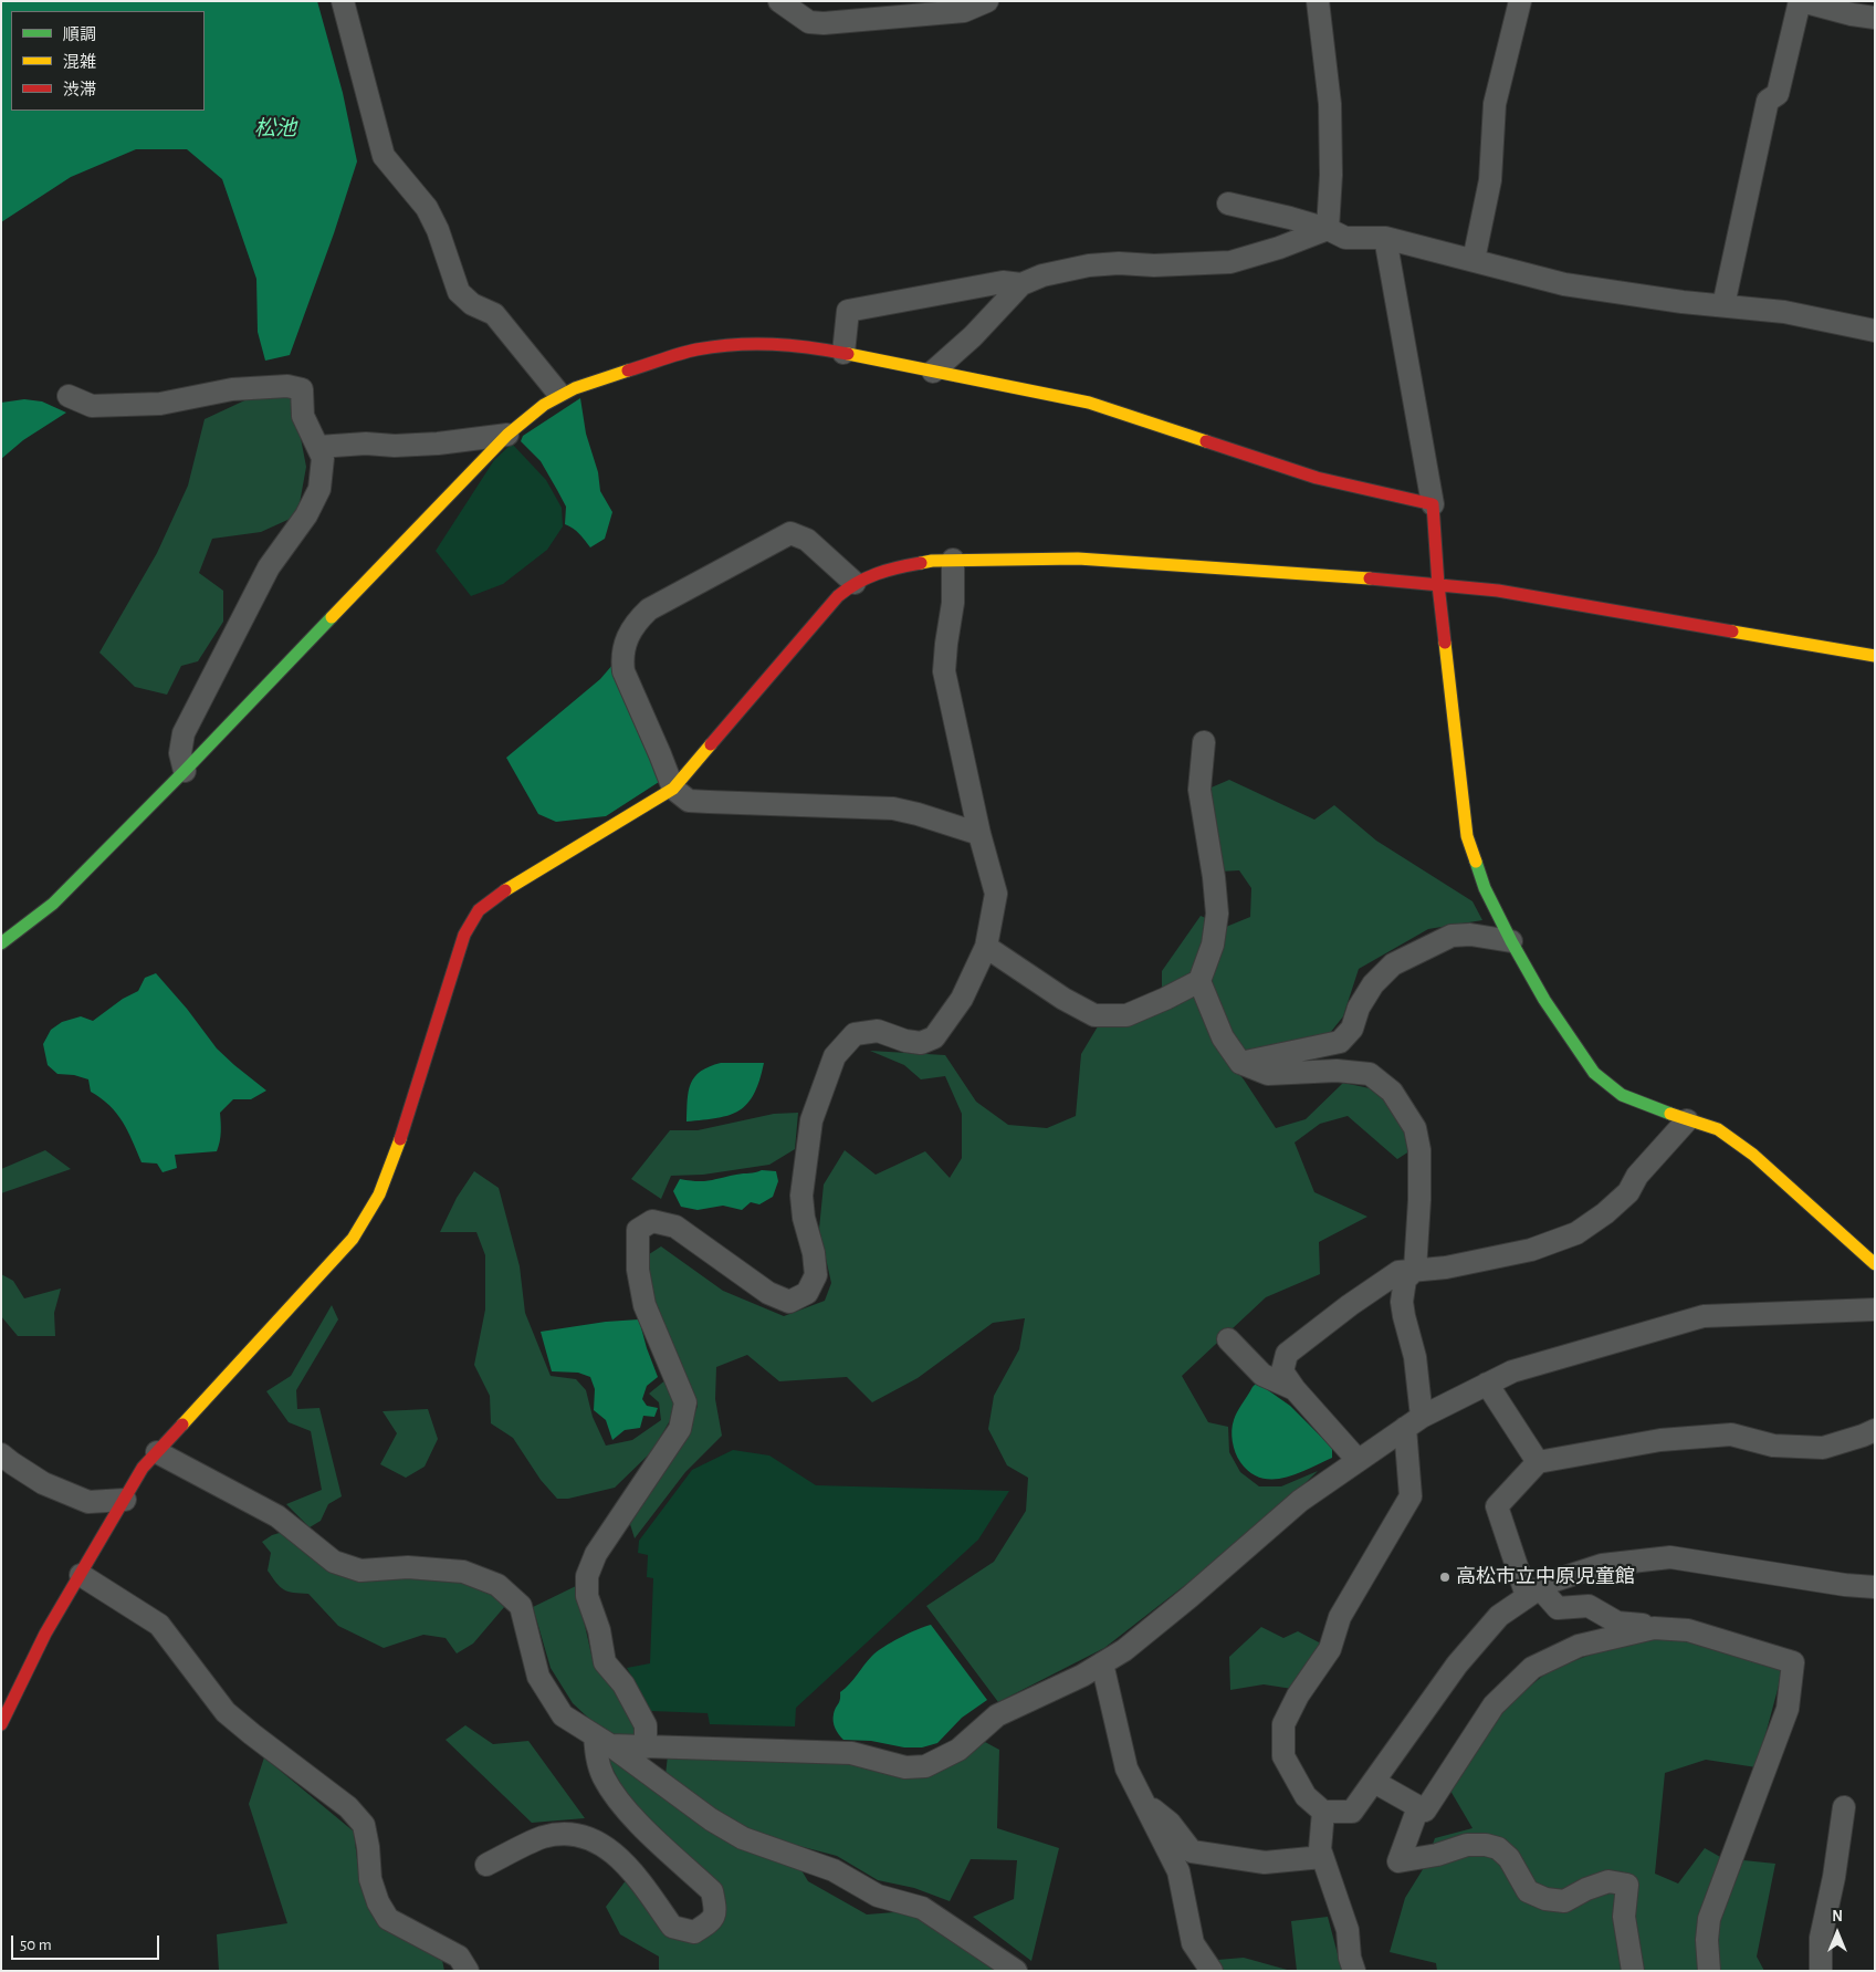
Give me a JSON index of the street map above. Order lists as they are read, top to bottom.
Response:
{
  "water": ["松池"],
  "places": ["高松市立中原児童館"],
  "legend": ["順調", "混雑", "渋滞"],
  "scale_bar": "50 m",
  "north": "top"
}
